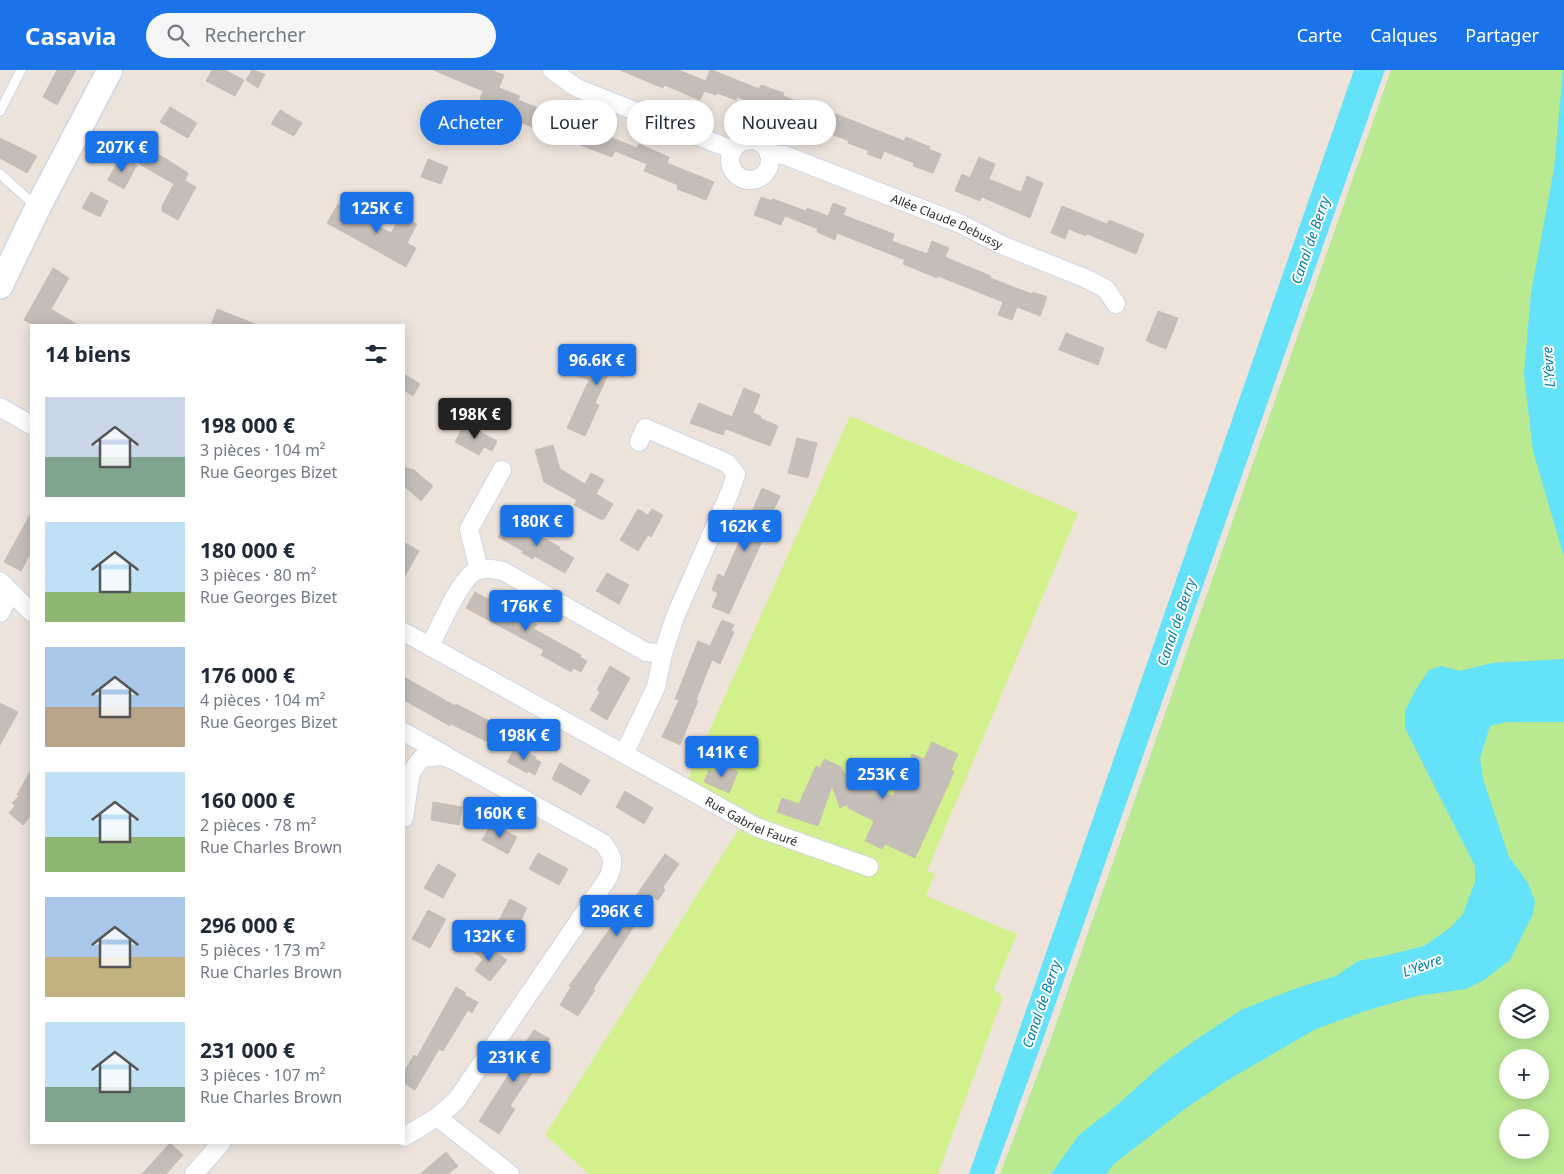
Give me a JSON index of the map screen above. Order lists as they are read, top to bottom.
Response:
{
  "streets": {
    "street": ["Allée Claude Debussy", "Rue Gabriel Fauré"]
  },
  "water": ["Canal de Berry", "L'Yèvre"],
  "page": {
    "header": "Casavia",
    "search": "Rechercher",
    "nav": ["Carte", "Calques", "Partager"],
    "chip": [
      "Acheter",
      "Louer",
      "Filtres",
      "Nouveau"
    ],
    "price": [
      "207K €",
      "125K €",
      "96.6K €",
      "198K €",
      "180K €",
      "162K €",
      "176K €",
      "198K €",
      "141K €",
      "253K €",
      "160K €",
      "296K €",
      "132K €",
      "231K €"
    ],
    "heading": "14 biens",
    "list": [
      {
        "name": "198 000 €",
        "note": "3 pièces · 104 m² · Rue Georges Bizet"
      },
      {
        "name": "180 000 €",
        "note": "3 pièces · 80 m² · Rue Georges Bizet"
      },
      {
        "name": "176 000 €",
        "note": "4 pièces · 104 m² · Rue Georges Bizet"
      },
      {
        "name": "160 000 €",
        "note": "2 pièces · 78 m² · Rue Charles Brown"
      },
      {
        "name": "296 000 €",
        "note": "5 pièces · 173 m² · Rue Charles Brown"
      },
      {
        "name": "231 000 €",
        "note": "3 pièces · 107 m² · Rue Charles Brown"
      }
    ],
    "map_buttons": ["+", "−"]
  }
}
